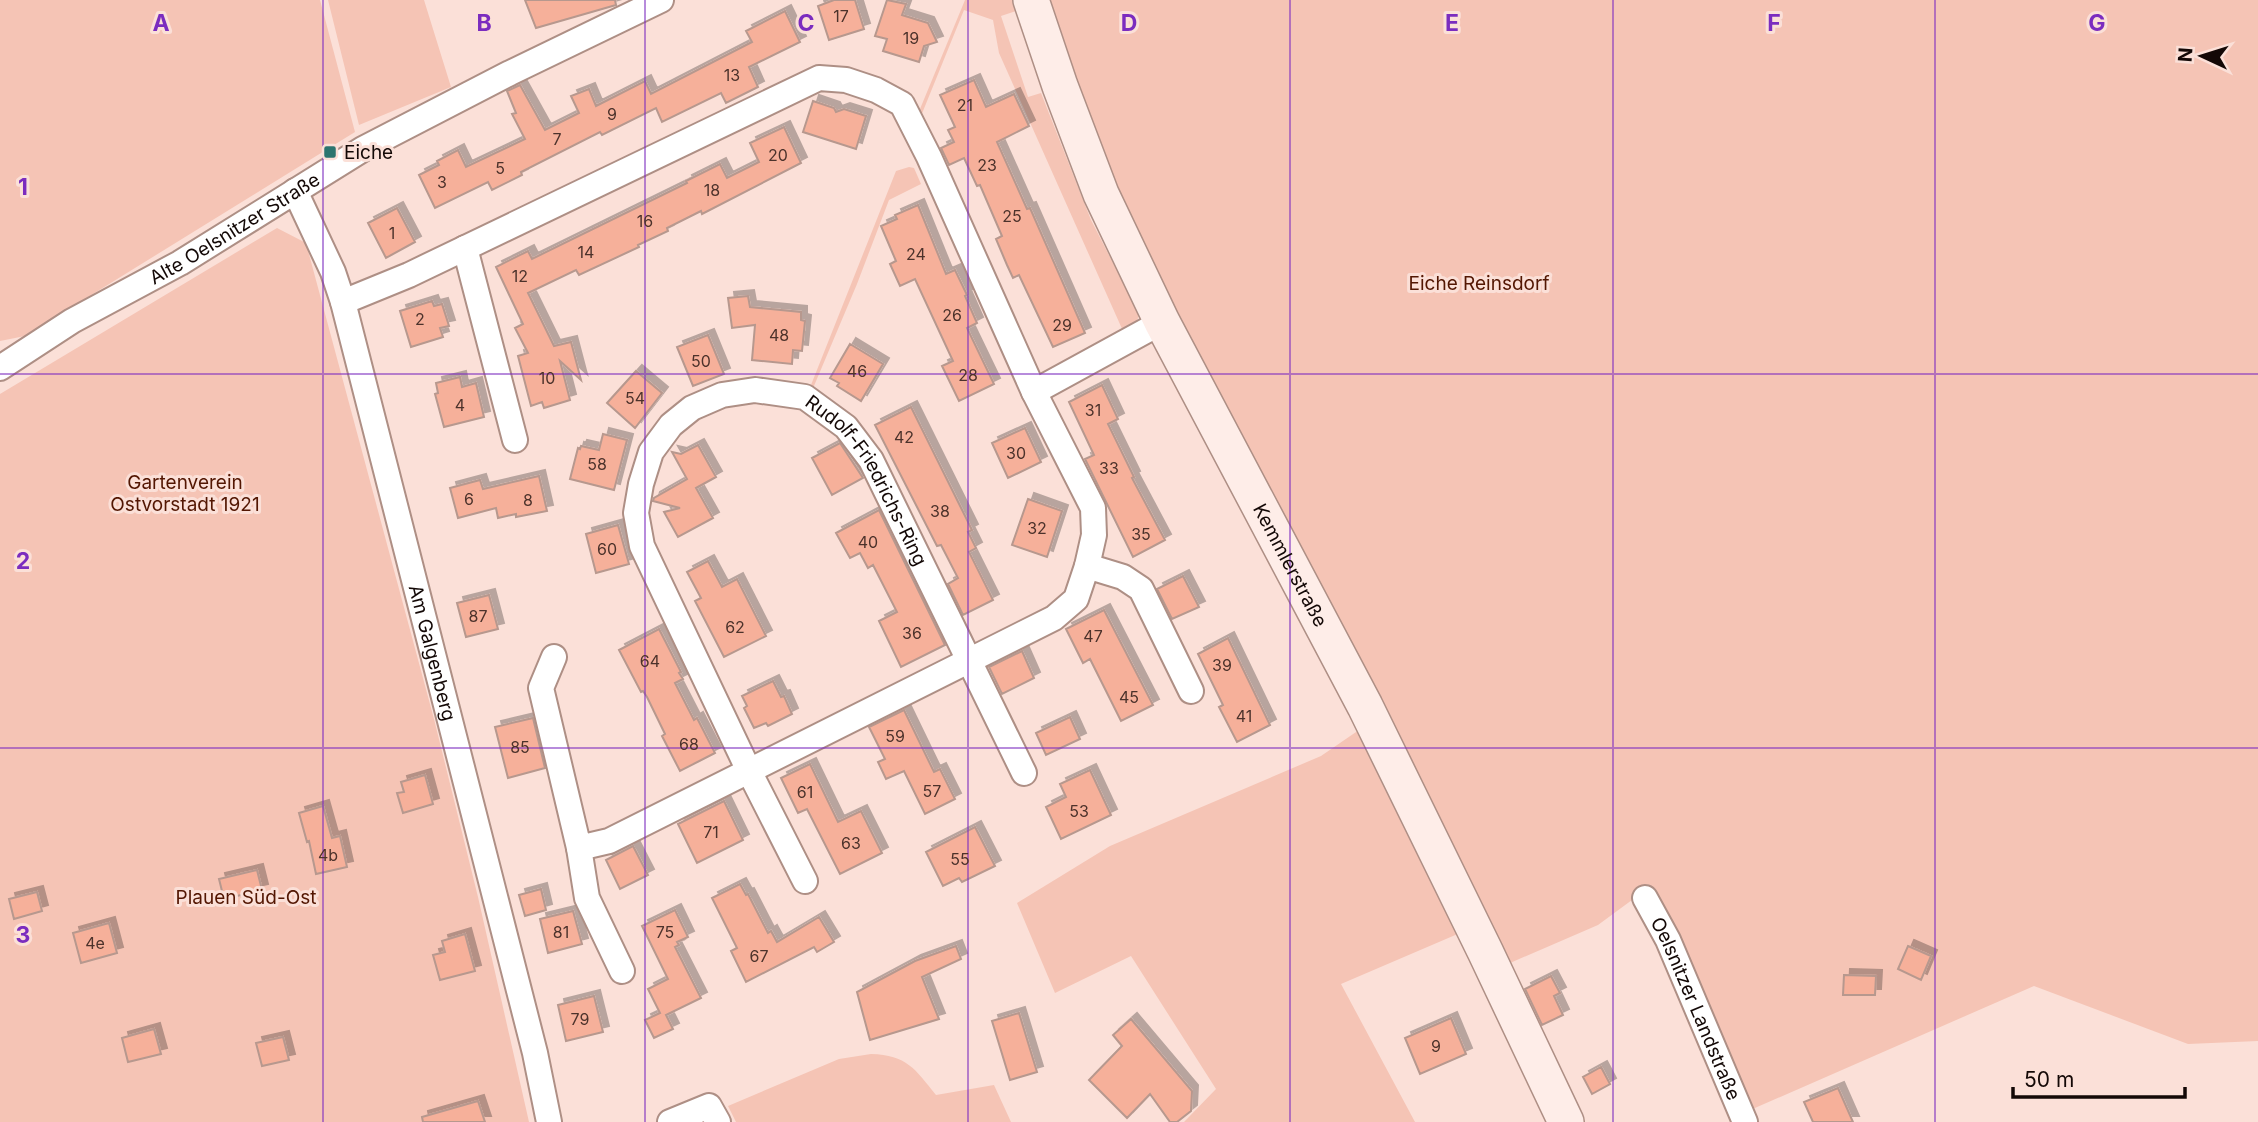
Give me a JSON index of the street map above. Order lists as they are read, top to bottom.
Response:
{
  "streets": {
    "street": [
      "Alte Oelsnitzer Straße",
      "Rudolf-Friedrichs-Ring",
      "Kemmlerstraße",
      "Am Galgenberg",
      "Oelsnitzer Landstraße"
    ]
  },
  "crossings": [
    ["Alte Oelsnitzer Straße", "Am Galgenberg"]
  ],
  "parks": ["Eiche Reinsdorf", "Gartenverein Ostvorstadt 1921", "Plauen Süd-Ost"],
  "places": {
    "transit": ["Eiche"]
  },
  "house_numbers": [
    "17",
    "19",
    "13",
    "21",
    "9",
    "7",
    "20",
    "23",
    "5",
    "3",
    "18",
    "25",
    "16",
    "1",
    "14",
    "24",
    "12",
    "26",
    "2",
    "29",
    "48",
    "50",
    "46",
    "28",
    "10",
    "54",
    "4",
    "31",
    "42",
    "30",
    "58",
    "33",
    "6",
    "8",
    "38",
    "32",
    "35",
    "40",
    "60",
    "87",
    "62",
    "36",
    "47",
    "64",
    "39",
    "45",
    "41",
    "59",
    "68",
    "85",
    "57",
    "61",
    "53",
    "71",
    "63",
    "4b",
    "55",
    "81",
    "75",
    "4e",
    "67",
    "79",
    "9"
  ],
  "scale_bar": "50 m",
  "north": "left",
  "grid": {
    "columns": [
      "A",
      "B",
      "C",
      "D",
      "E",
      "F",
      "G"
    ],
    "rows": ["1", "2", "3"]
  }
}
